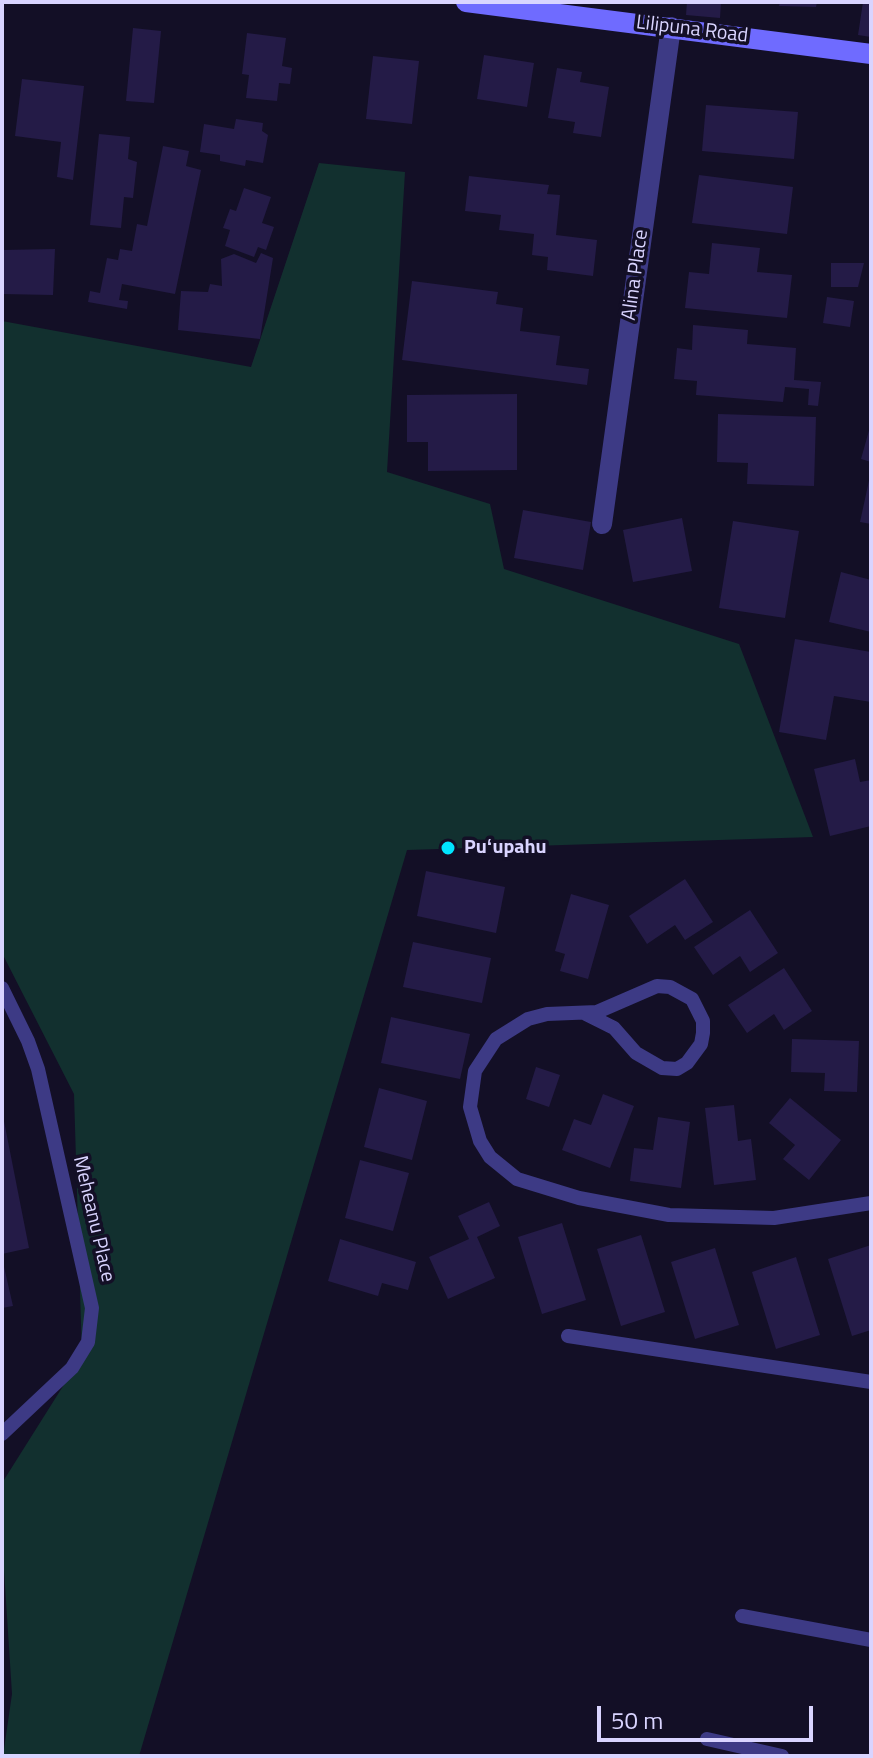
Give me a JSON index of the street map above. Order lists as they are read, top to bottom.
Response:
{
  "streets": {
    "street": ["Lilipuna Road", "Alina Place"],
    "lane": ["Meheanu Place"]
  },
  "crossings": [
    ["Lilipuna Road", "Alina Place"]
  ],
  "places": ["Puʻupahu"],
  "scale_bar": "50 m"
}
